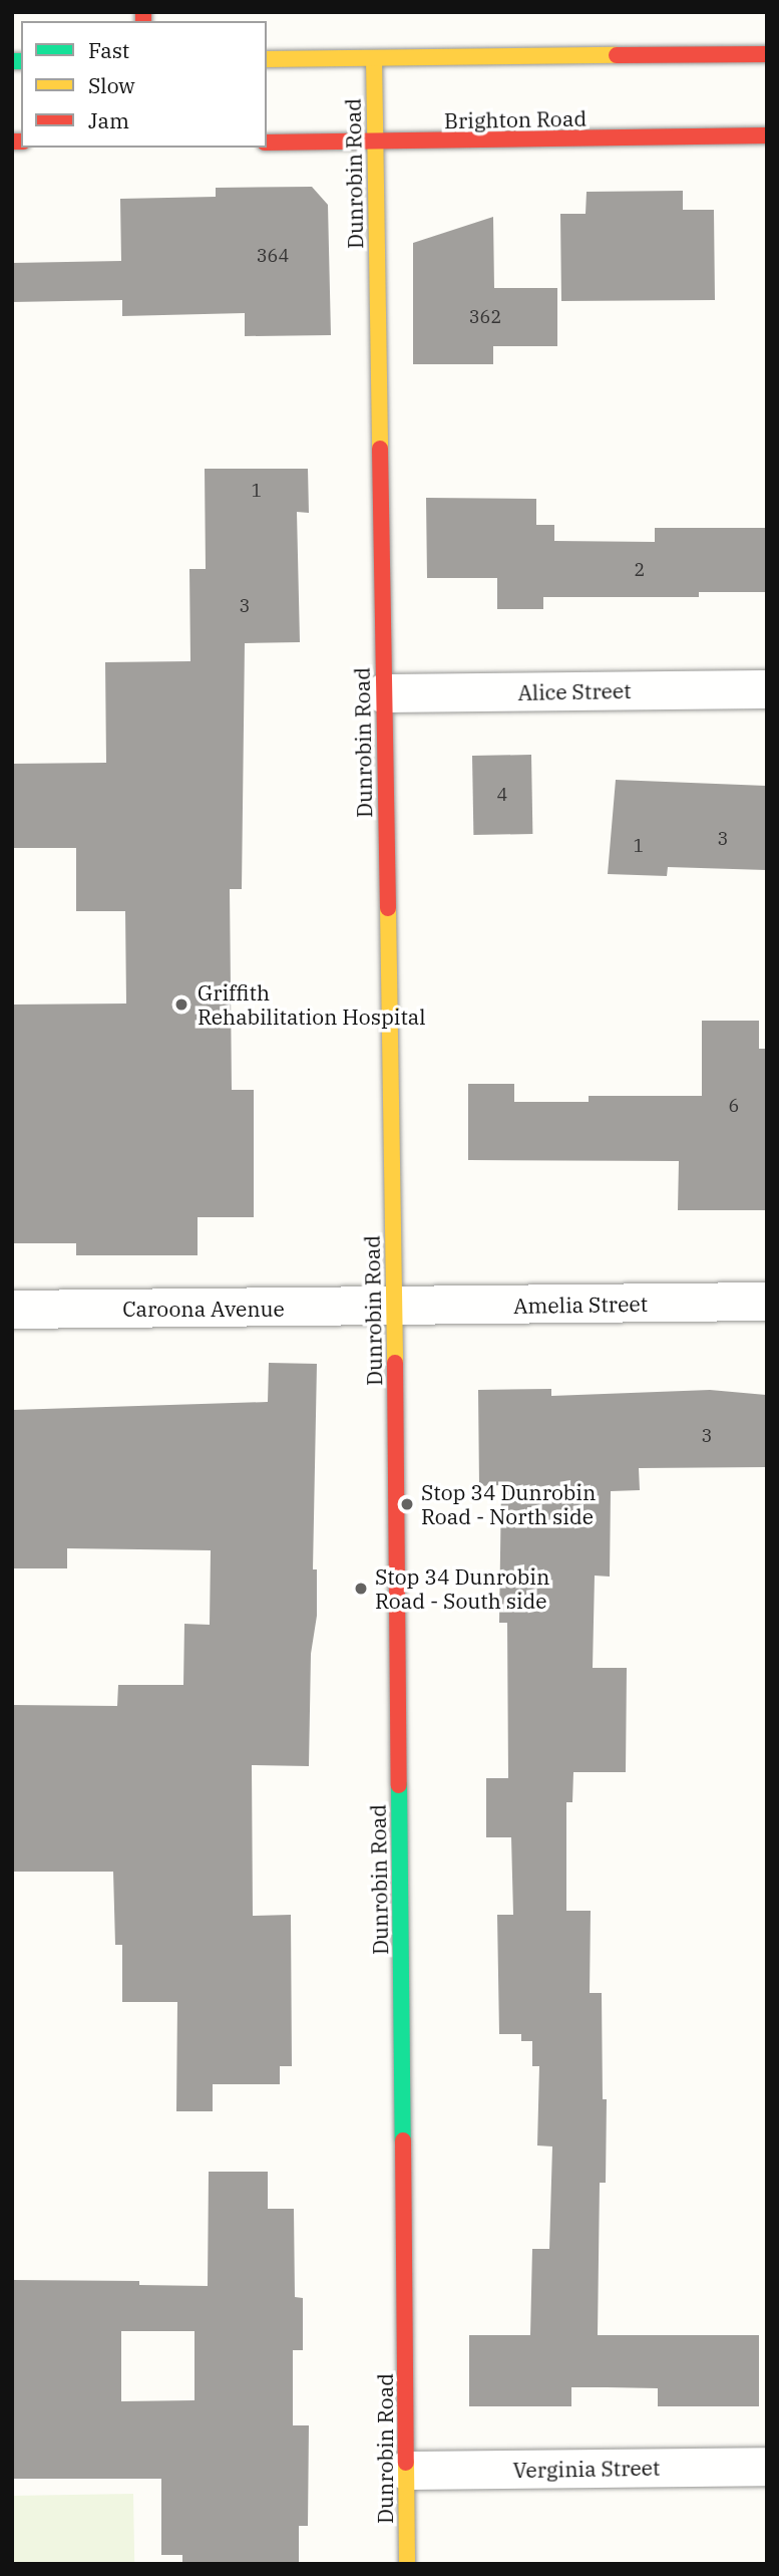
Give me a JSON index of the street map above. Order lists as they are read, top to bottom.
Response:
{
  "streets": {
    "street": [
      "Brighton Road",
      "Dunrobin Road",
      "Alice Street",
      "Amelia Street",
      "Caroona Avenue",
      "Verginia Street"
    ]
  },
  "crossings": [
    ["Brighton Road", "Dunrobin Road"],
    ["Dunrobin Road", "Alice Street"],
    ["Dunrobin Road", "Amelia Street"],
    ["Dunrobin Road", "Caroona Avenue"],
    ["Dunrobin Road", "Verginia Street"],
    ["Amelia Street", "Caroona Avenue"]
  ],
  "places": ["Griffith Rehabilitation Hospital", "Stop 34 Dunrobin Road - North side", "Stop 34 Dunrobin Road - South side"],
  "house_numbers": [
    "364",
    "362",
    "1",
    "2",
    "3",
    "4",
    "3",
    "1",
    "6",
    "3"
  ],
  "legend": ["Fast", "Slow", "Jam"]
}
